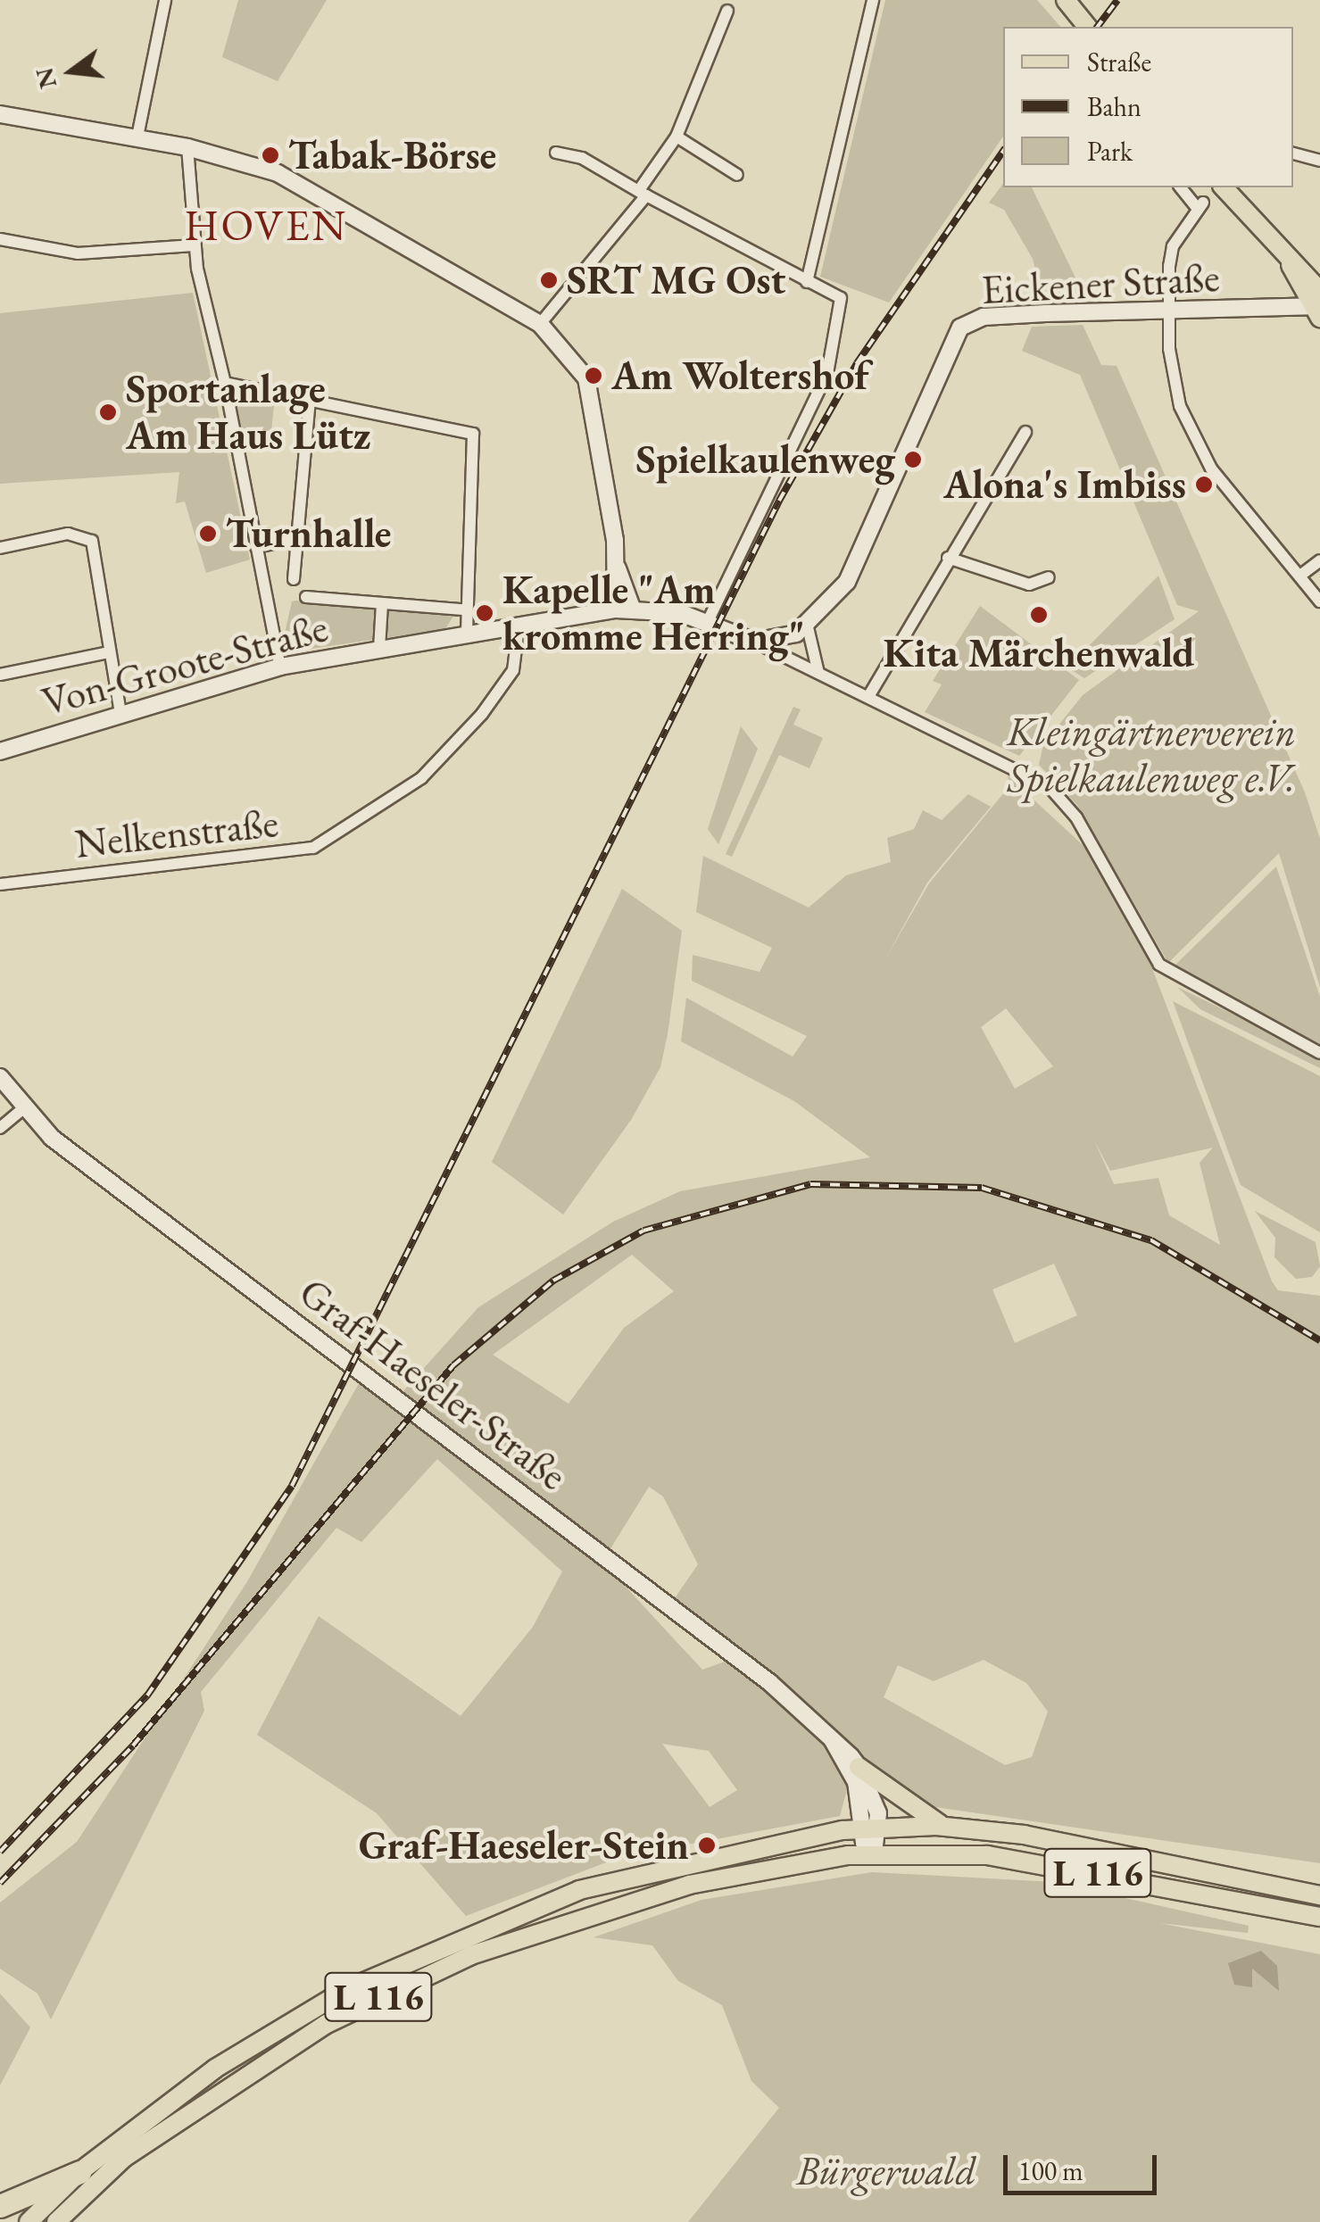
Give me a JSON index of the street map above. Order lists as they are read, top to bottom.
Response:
{
  "streets": {
    "main road": ["L 116"],
    "street": [
      "Eickener Straße",
      "Von-Groote-Straße",
      "Nelkenstraße",
      "Graf-Haeseler-Straße"
    ]
  },
  "crossings": [
    ["Von-Groote-Straße", "Nelkenstraße"],
    ["Graf-Haeseler-Straße", "L 116"]
  ],
  "districts": ["HOVEN"],
  "parks": ["Kleingärtnerverein Spielkaulenweg e.V.", "Bürgerwald"],
  "places": [
    "Tabak-Börse",
    "SRT MG Ost",
    "Am Woltershof",
    "Sportanlage Am Haus Lütz",
    "Spielkaulenweg",
    "Alona's Imbiss",
    "Turnhalle",
    "Kapelle \"Am kromme Herring\"",
    "Kita Märchenwald",
    "Graf-Haeseler-Stein"
  ],
  "legend": ["Straße", "Bahn", "Park"],
  "scale_bar": "100 m",
  "north": "left"
}
